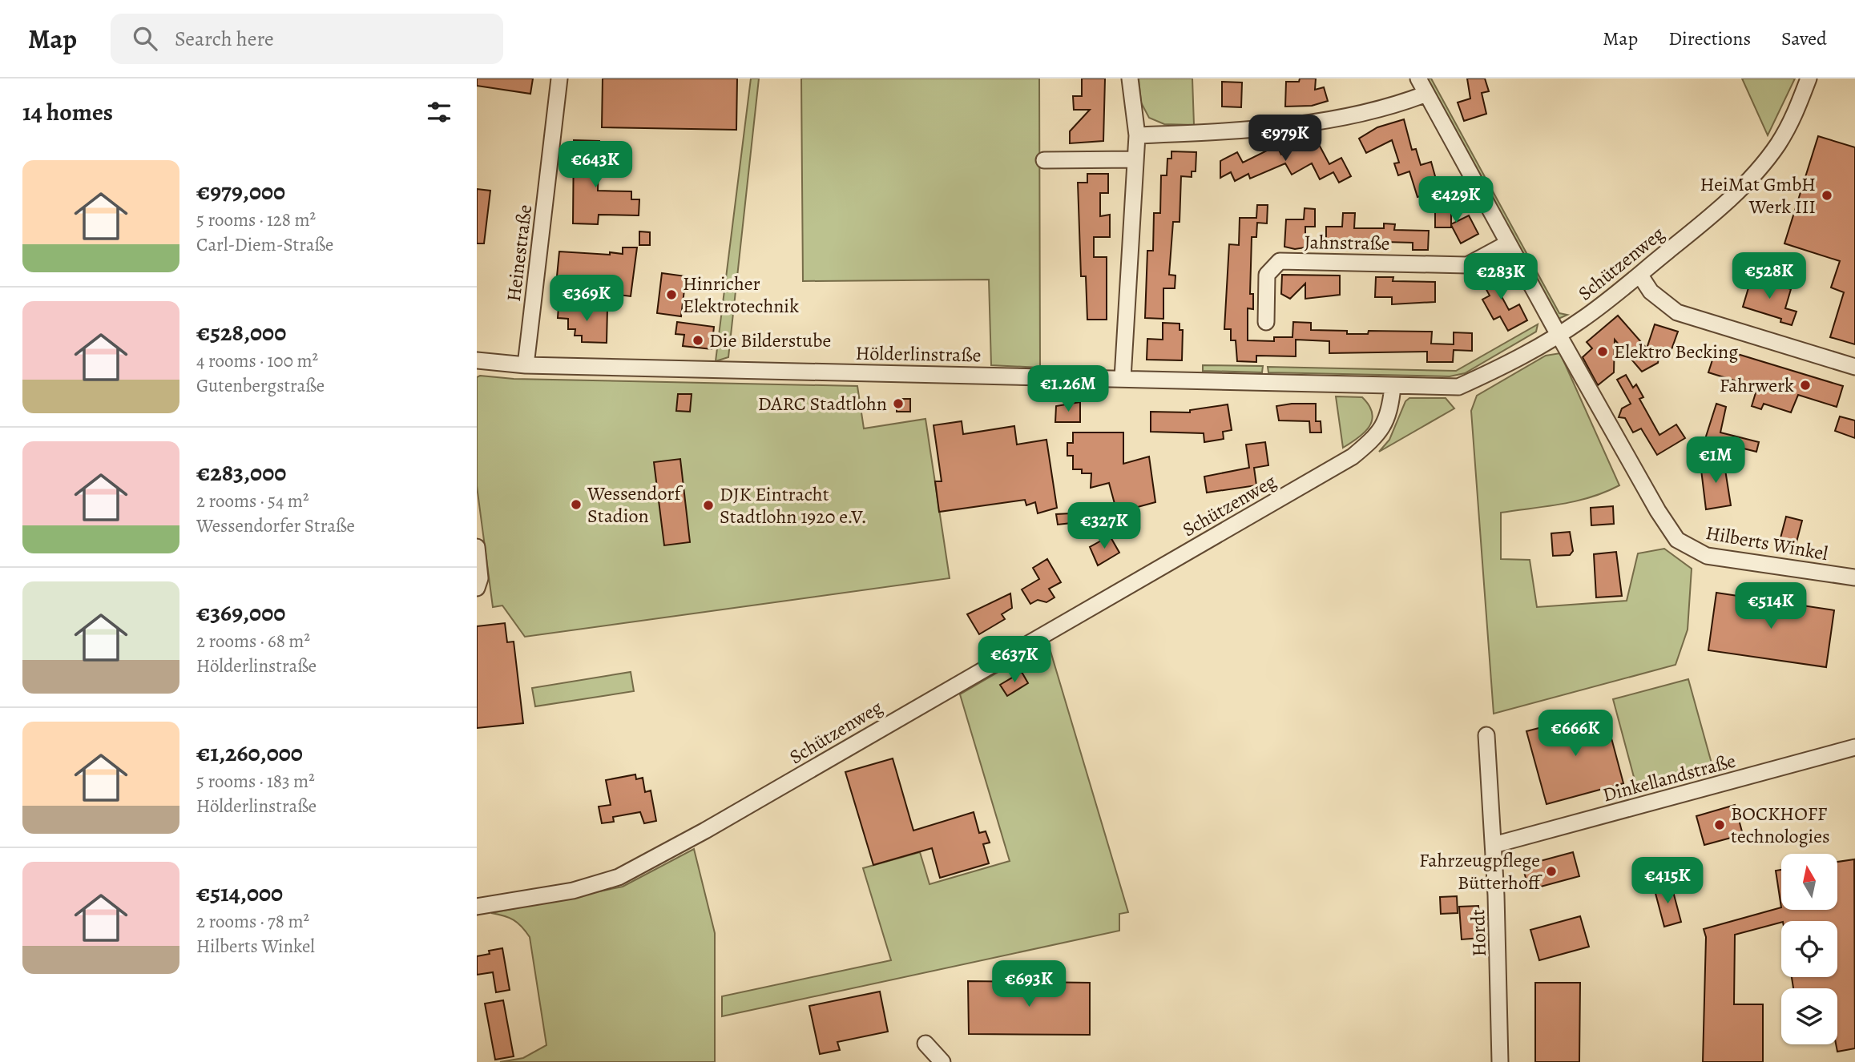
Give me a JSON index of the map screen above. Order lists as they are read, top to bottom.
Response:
{
  "streets": {
    "street": [
      "Jahnstraße",
      "Heinestraße",
      "Schützenweg",
      "Hölderlinstraße",
      "Hilberts Winkel",
      "Dinkellandstraße",
      "Hordt"
    ]
  },
  "crossings": [
    ["Jahnstraße", "Hilberts Winkel"],
    ["Heinestraße", "Hölderlinstraße"],
    ["Schützenweg", "Hölderlinstraße"],
    ["Schützenweg", "Hilberts Winkel"],
    ["Dinkellandstraße", "Hordt"]
  ],
  "places": [
    "HeiMat GmbH Werk III",
    "Hinricher Elektrotechnik",
    "Die Bilderstube",
    "Elektro Becking",
    "Fahrwerk",
    "DARC Stadtlohn",
    "Wessendorf Stadion",
    "DJK Eintracht Stadtlohn 1920 e.V.",
    "BOCKHOFF technologies",
    "Fahrzeugpflege Bütterhoff"
  ],
  "north": "top",
  "page": {
    "header": "Map",
    "search": "Search here",
    "nav": ["Map", "Directions", "Saved"],
    "heading": "14 homes",
    "price": [
      "€979K",
      "€643K",
      "€429K",
      "€528K",
      "€283K",
      "€369K",
      "€1.26M",
      "€1M",
      "€327K",
      "€514K",
      "€637K",
      "€666K",
      "€415K",
      "€693K"
    ],
    "list": [
      {
        "name": "€979,000",
        "note": "5 rooms · 128 m² · Carl-Diem-Straße"
      },
      {
        "name": "€528,000",
        "note": "4 rooms · 100 m² · Gutenbergstraße"
      },
      {
        "name": "€283,000",
        "note": "2 rooms · 54 m² · Wessendorfer Straße"
      },
      {
        "name": "€369,000",
        "note": "2 rooms · 68 m² · Hölderlinstraße"
      },
      {
        "name": "€1,260,000",
        "note": "5 rooms · 183 m² · Hölderlinstraße"
      },
      {
        "name": "€514,000",
        "note": "2 rooms · 78 m² · Hilberts Winkel"
      }
    ]
  }
}
